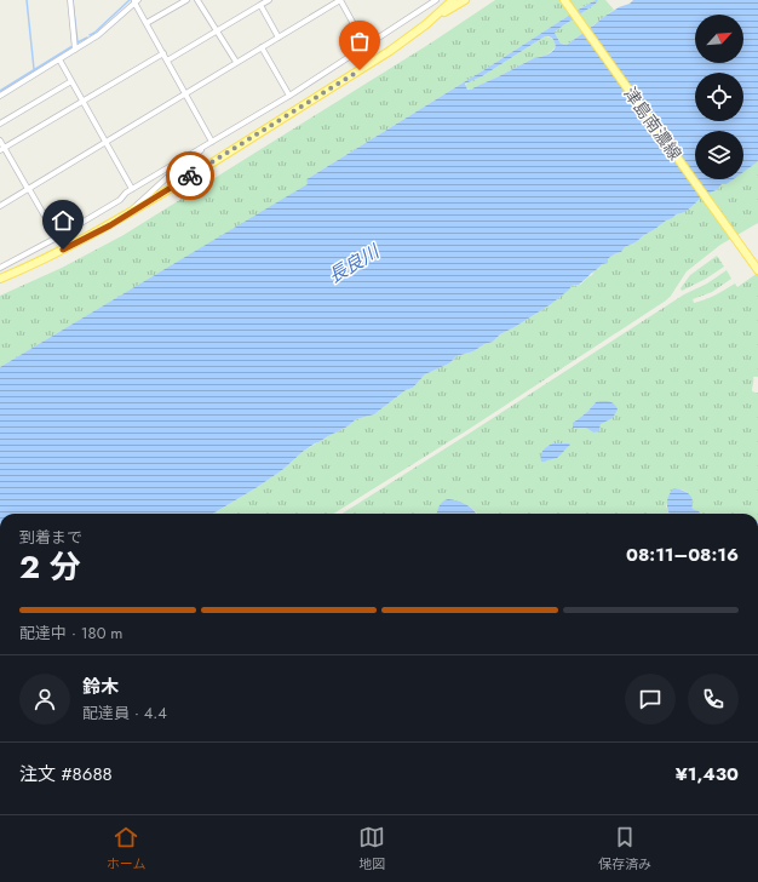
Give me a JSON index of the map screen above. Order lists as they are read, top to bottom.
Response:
{
  "streets": {
    "main road": ["津島南濃線"]
  },
  "water": ["長良川"],
  "north": "top right",
  "page": {
    "heading": ["2 分", "到着まで", "08:11–08:16"],
    "panel": [
      "鈴木",
      "配達員 · 4.4",
      "注文 #8688",
      "¥1,430"
    ],
    "bar": "配達中 · 180 m",
    "tabs": ["ホーム", "地図", "保存済み"]
  }
}
